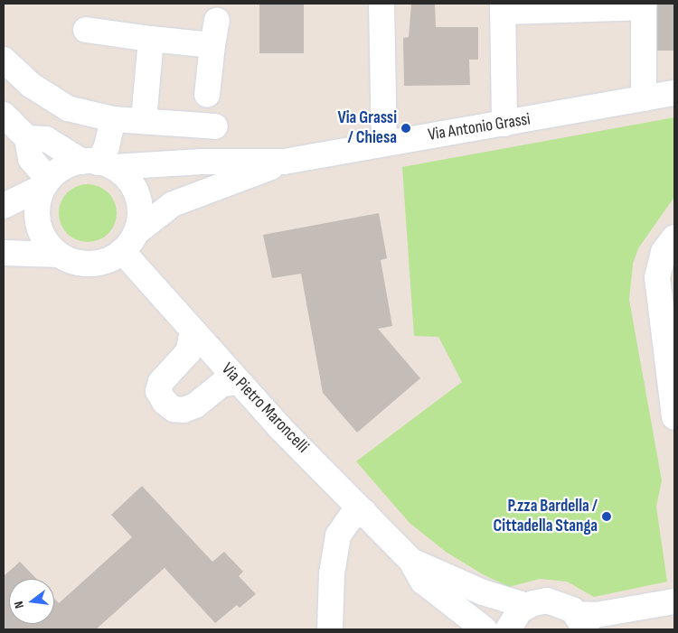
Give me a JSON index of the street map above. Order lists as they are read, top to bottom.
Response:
{
  "streets": {
    "street": ["Via Antonio Grassi", "Via Pietro Maroncelli"]
  },
  "crossings": [
    ["Via Antonio Grassi", "Via Pietro Maroncelli"]
  ],
  "places": ["Via Grassi / Chiesa", "P.zza Bardella / Cittadella Stanga"],
  "north": "left"
}
